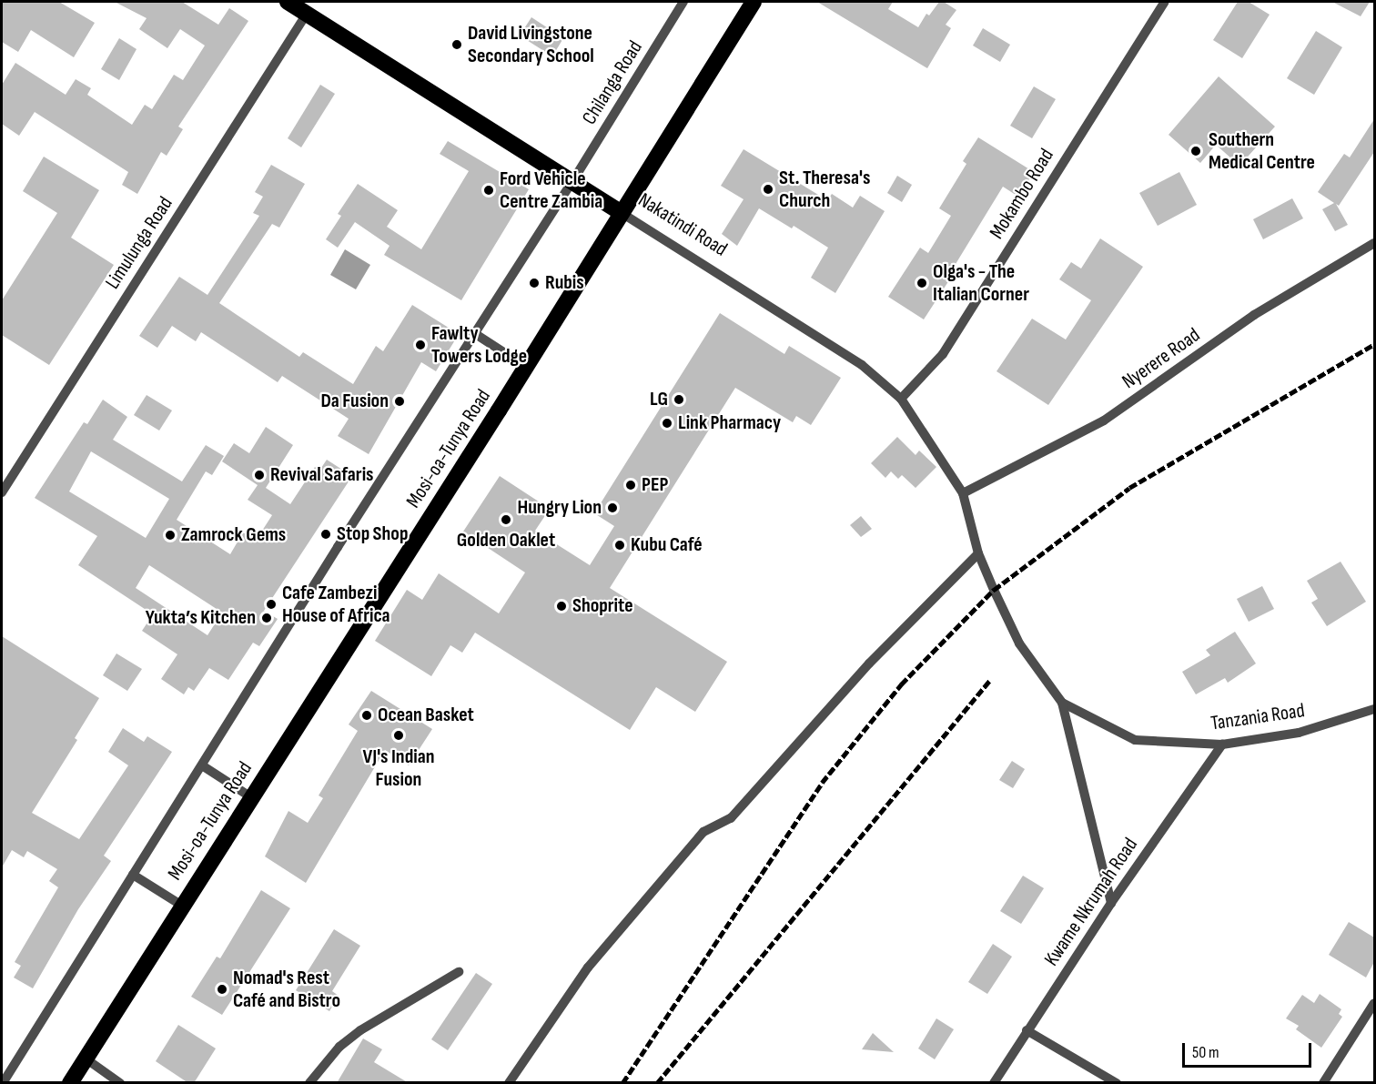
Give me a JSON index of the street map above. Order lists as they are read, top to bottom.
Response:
{
  "streets": {
    "highway": ["Nakatindi Road", "Mosi-oa-Tunya Road"],
    "street": [
      "Chilanga Road",
      "Mokambo Road",
      "Limulunga Road",
      "Nyerere Road",
      "Tanzania Road",
      "Kwame Nkrumah Road"
    ]
  },
  "crossings": [
    ["Chilanga Road", "Nakatindi Road"],
    ["Mokambo Road", "Nakatindi Road"],
    ["Nakatindi Road", "Limulunga Road"],
    ["Nakatindi Road", "Nyerere Road"],
    ["Nakatindi Road", "Mosi-oa-Tunya Road"],
    ["Nakatindi Road", "Tanzania Road"],
    ["Tanzania Road", "Kwame Nkrumah Road"]
  ],
  "places": [
    "David Livingstone Secondary School",
    "Southern Medical Centre",
    "St. Theresa's Church",
    "Ford Vehicle Centre Zambia",
    "Rubis",
    "Olga's - The Italian Corner",
    "Fawlty Towers Lodge",
    "LG",
    "Da Fusion",
    "Link Pharmacy",
    "Revival Safaris",
    "PEP",
    "Hungry Lion",
    "Golden Oaklet",
    "Stop Shop",
    "Zamrock Gems",
    "Kubu Café",
    "Cafe Zambezi House of Africa",
    "Shoprite",
    "Yukta’s Kitchen",
    "Ocean Basket",
    "VJ's Indian Fusion",
    "Nomad's Rest Café and Bistro"
  ],
  "scale_bar": "50 m"
}
